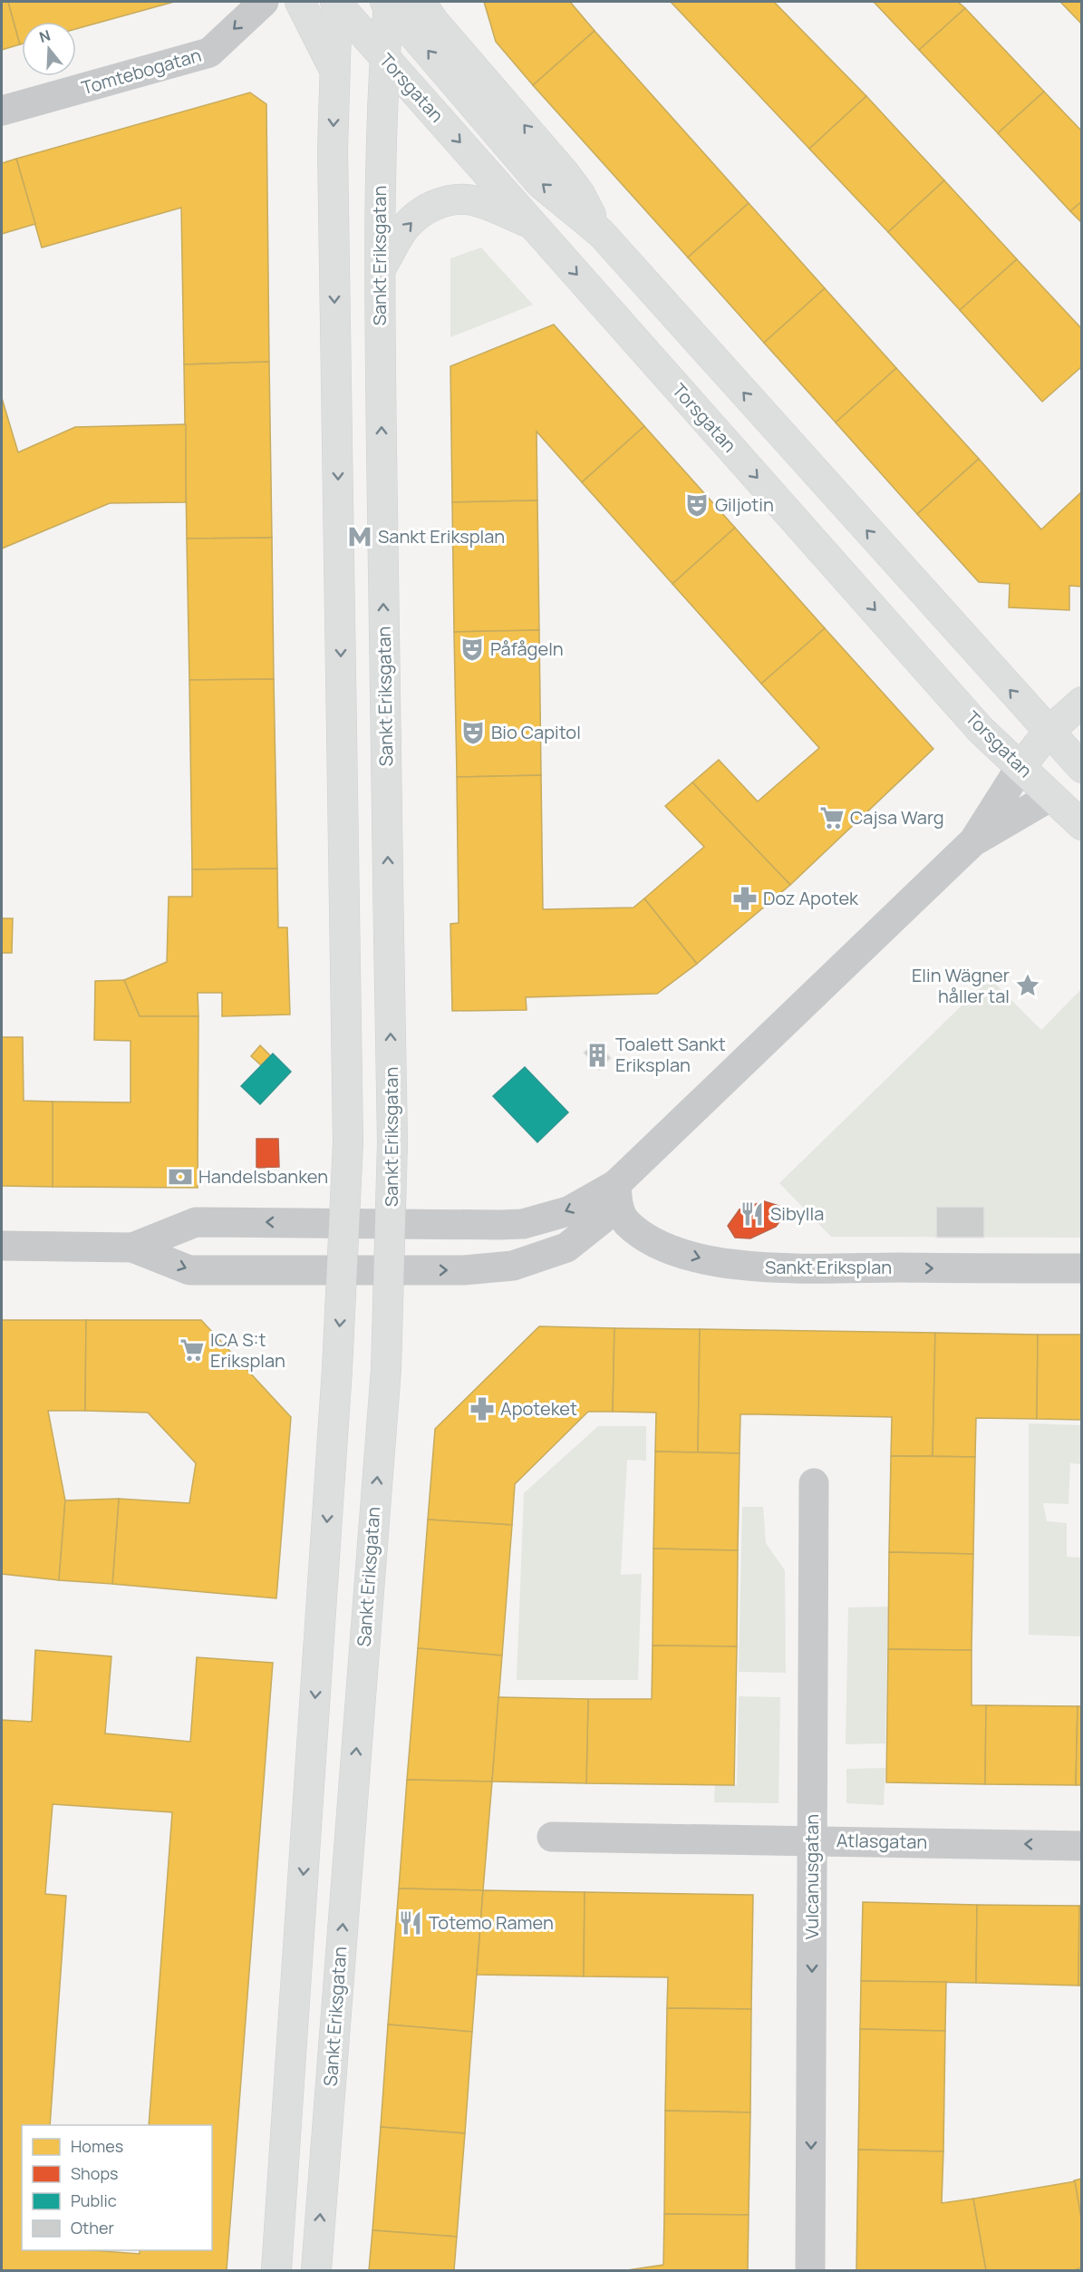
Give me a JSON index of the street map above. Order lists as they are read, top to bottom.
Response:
{
  "streets": {
    "main road": ["Torsgatan", "Sankt Eriksgatan"],
    "street": [
      "Tomtebogatan",
      "Sankt Eriksplan",
      "Atlasgatan",
      "Vulcanusgatan"
    ]
  },
  "crossings": [
    ["Torsgatan", "Sankt Eriksgatan"],
    ["Atlasgatan", "Vulcanusgatan"]
  ],
  "one_way": ["Tomtebogatan", "Atlasgatan", "Vulcanusgatan"],
  "places": {
    "theatre": ["Giljotin", "Påfågeln", "Bio Capitol"],
    "metro station": ["Sankt Eriksplan"],
    "supermarket": ["Cajsa Warg", "ICA S:t Eriksplan"],
    "pharmacy": ["Doz Apotek", "Apoteket"],
    "place": ["Elin Wägner håller tal"],
    "building": ["Toalett Sankt Eriksplan"],
    "bank": ["Handelsbanken"],
    "restaurant": ["Sibylla", "Totemo Ramen"]
  },
  "legend": [
    "Homes",
    "Shops",
    "Public",
    "Other"
  ],
  "north": "top"
}
